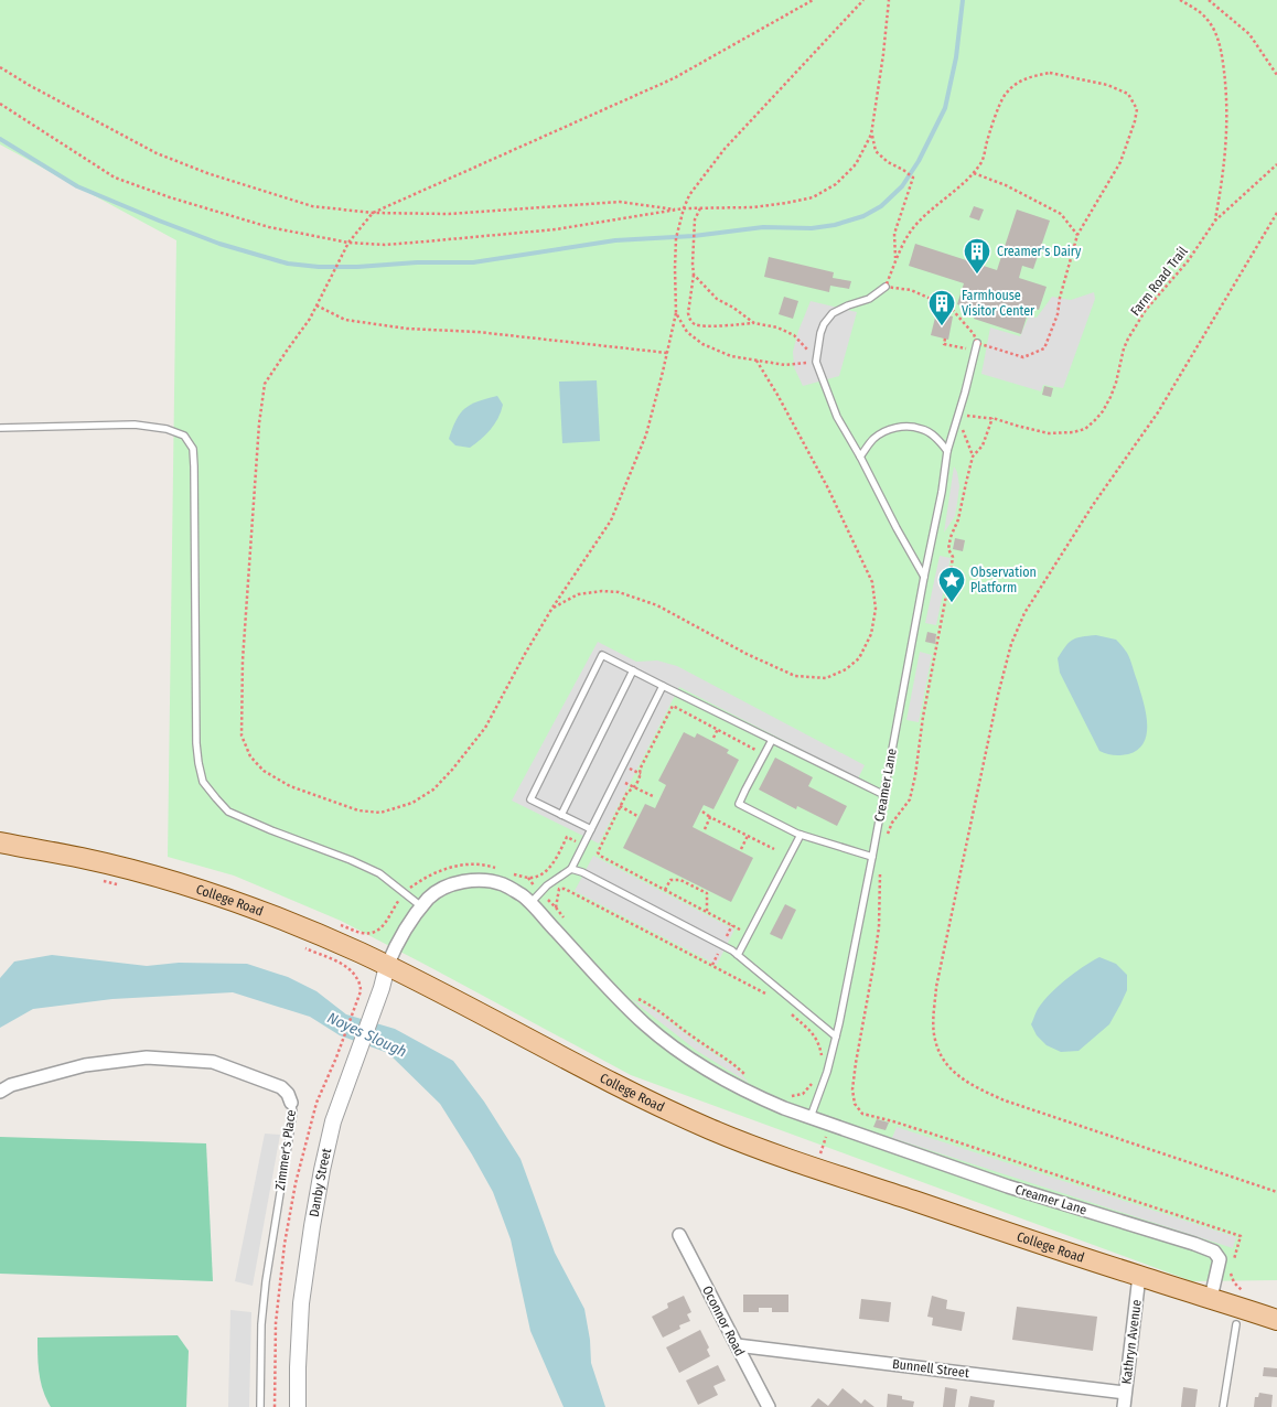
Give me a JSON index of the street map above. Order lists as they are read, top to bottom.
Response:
{
  "streets": {
    "main road": ["College Road"],
    "street": [
      "Creamer Lane",
      "Zimmer's Place",
      "Danby Street",
      "Oconnor Road",
      "Kathryn Avenue",
      "Bunnell Street"
    ],
    "path": ["Farm Road Trail"]
  },
  "crossings": [
    ["Farm Road Trail", "Creamer Lane"],
    ["Creamer Lane", "College Road"],
    ["Creamer Lane", "Danby Street"],
    ["College Road", "Danby Street"],
    ["College Road", "Kathryn Avenue"],
    ["Oconnor Road", "Bunnell Street"],
    ["Kathryn Avenue", "Bunnell Street"]
  ],
  "water": ["Noyes Slough"],
  "places": {
    "building": ["Creamer's Dairy", "Farmhouse Visitor Center"],
    "place": ["Observation Platform"]
  }
}
